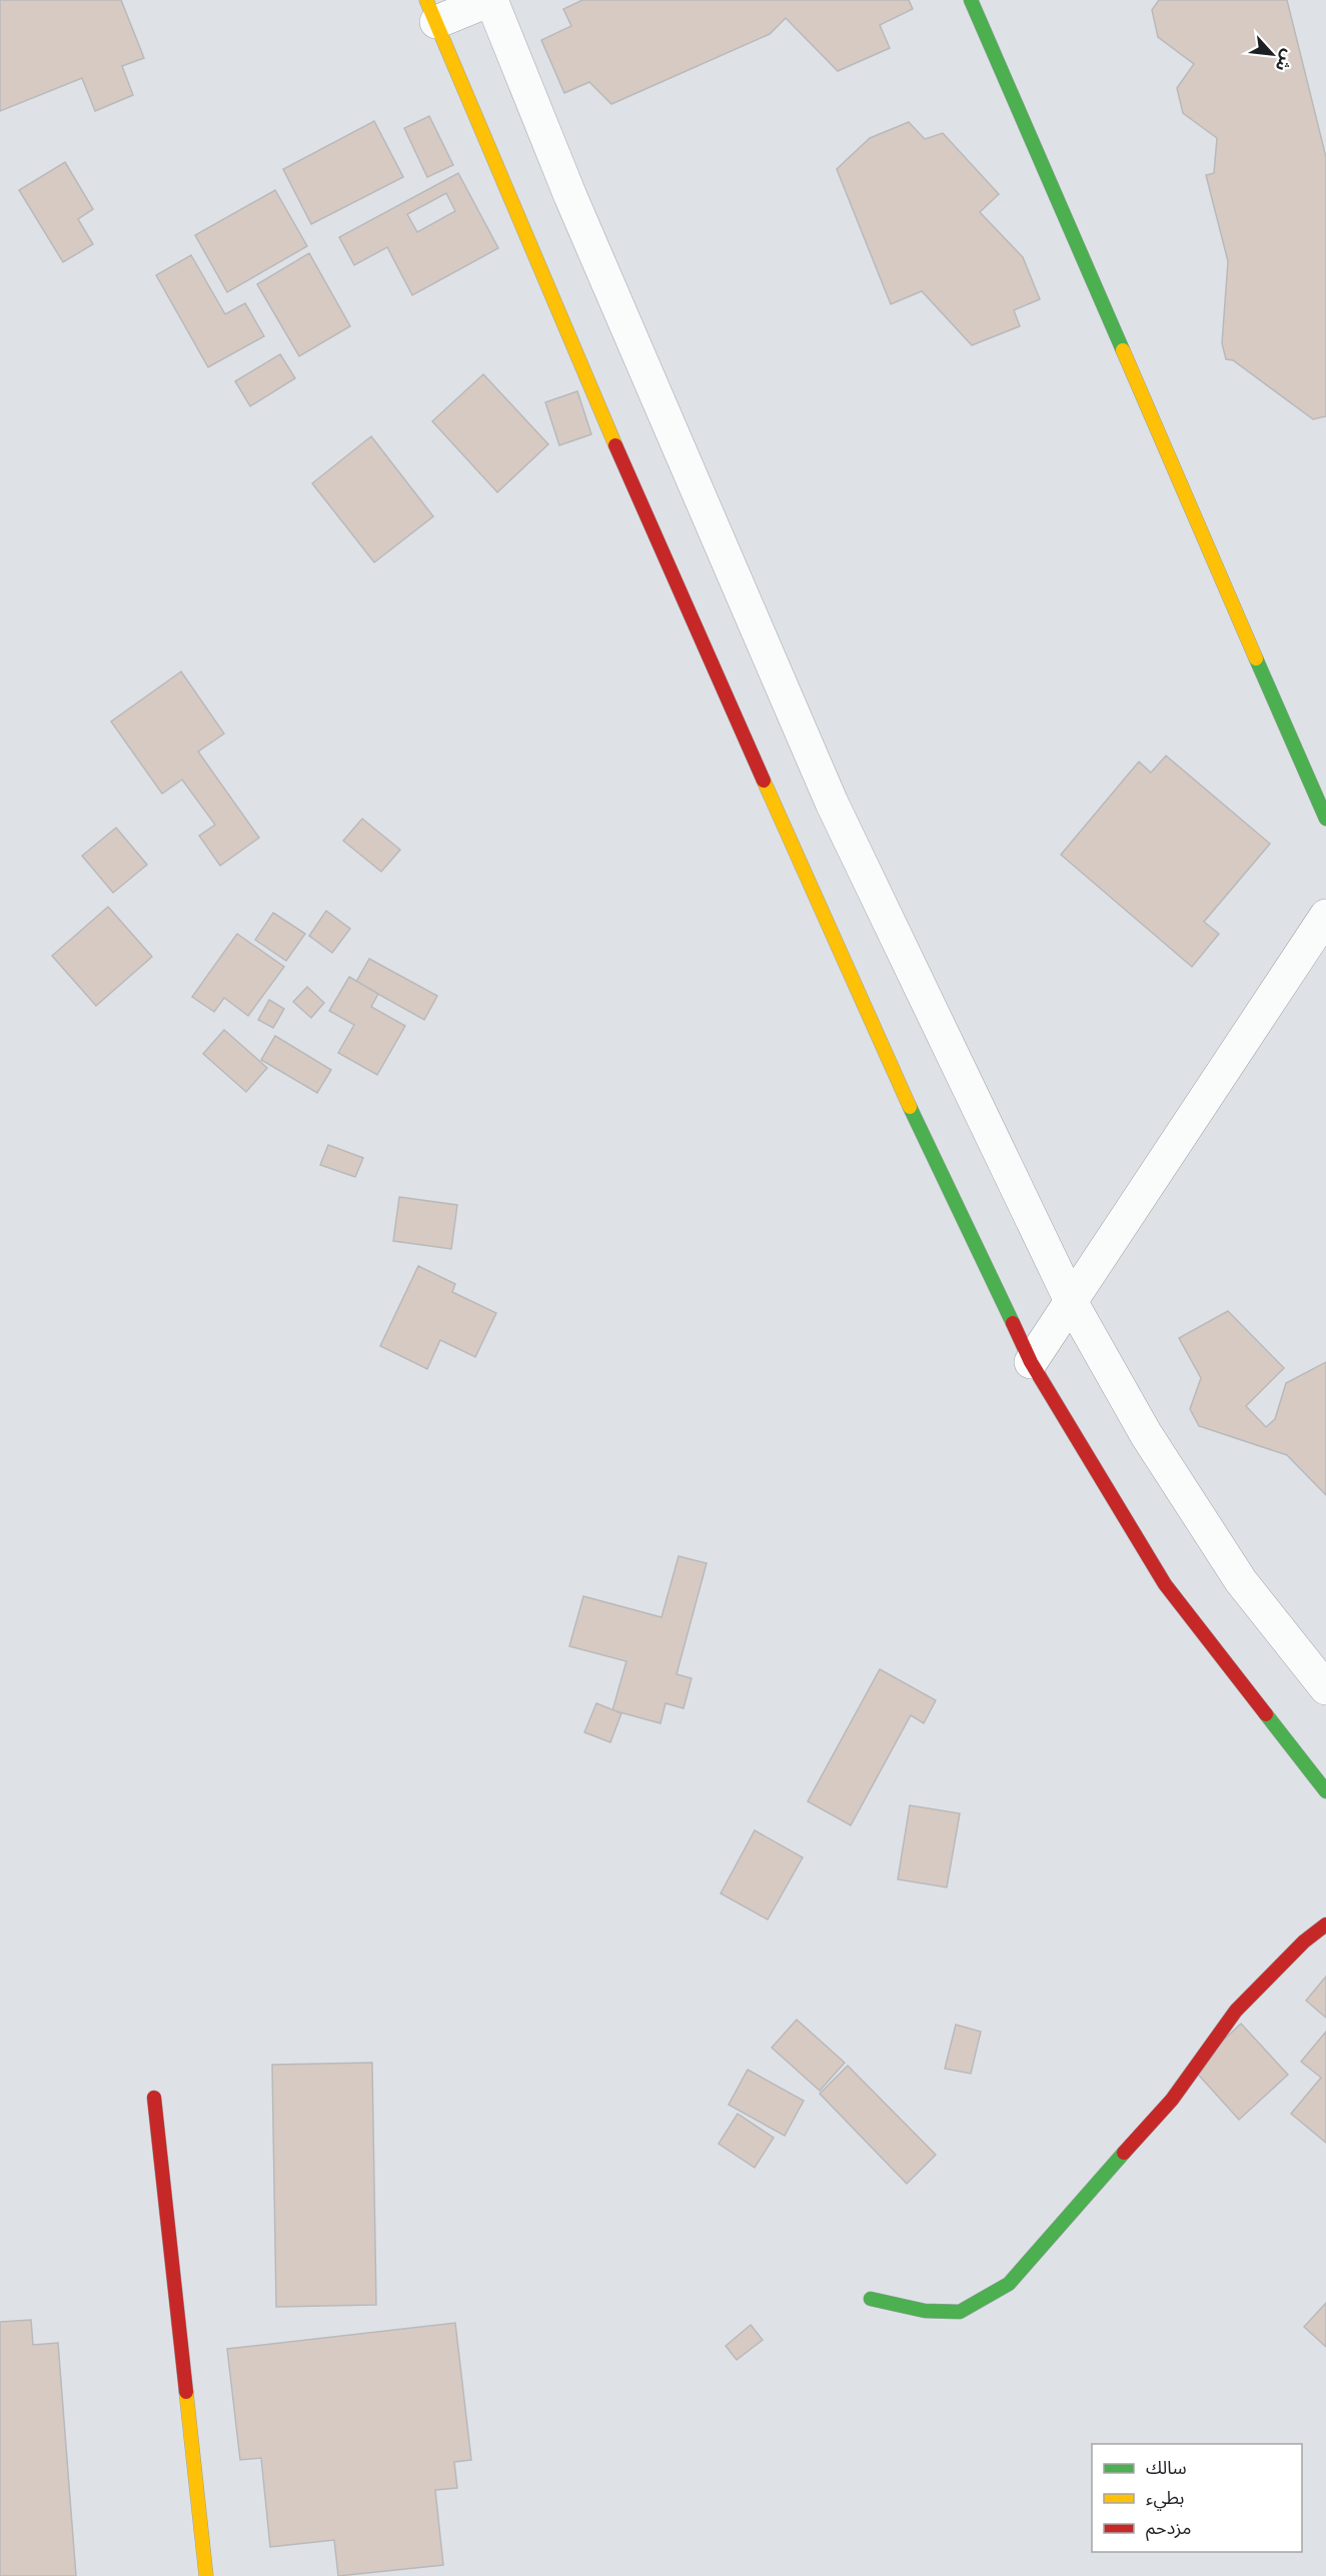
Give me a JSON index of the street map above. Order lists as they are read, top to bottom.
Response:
{
  "legend": ["سالك", "بطيء", "مزدحم"],
  "north": "bottom right"
}
